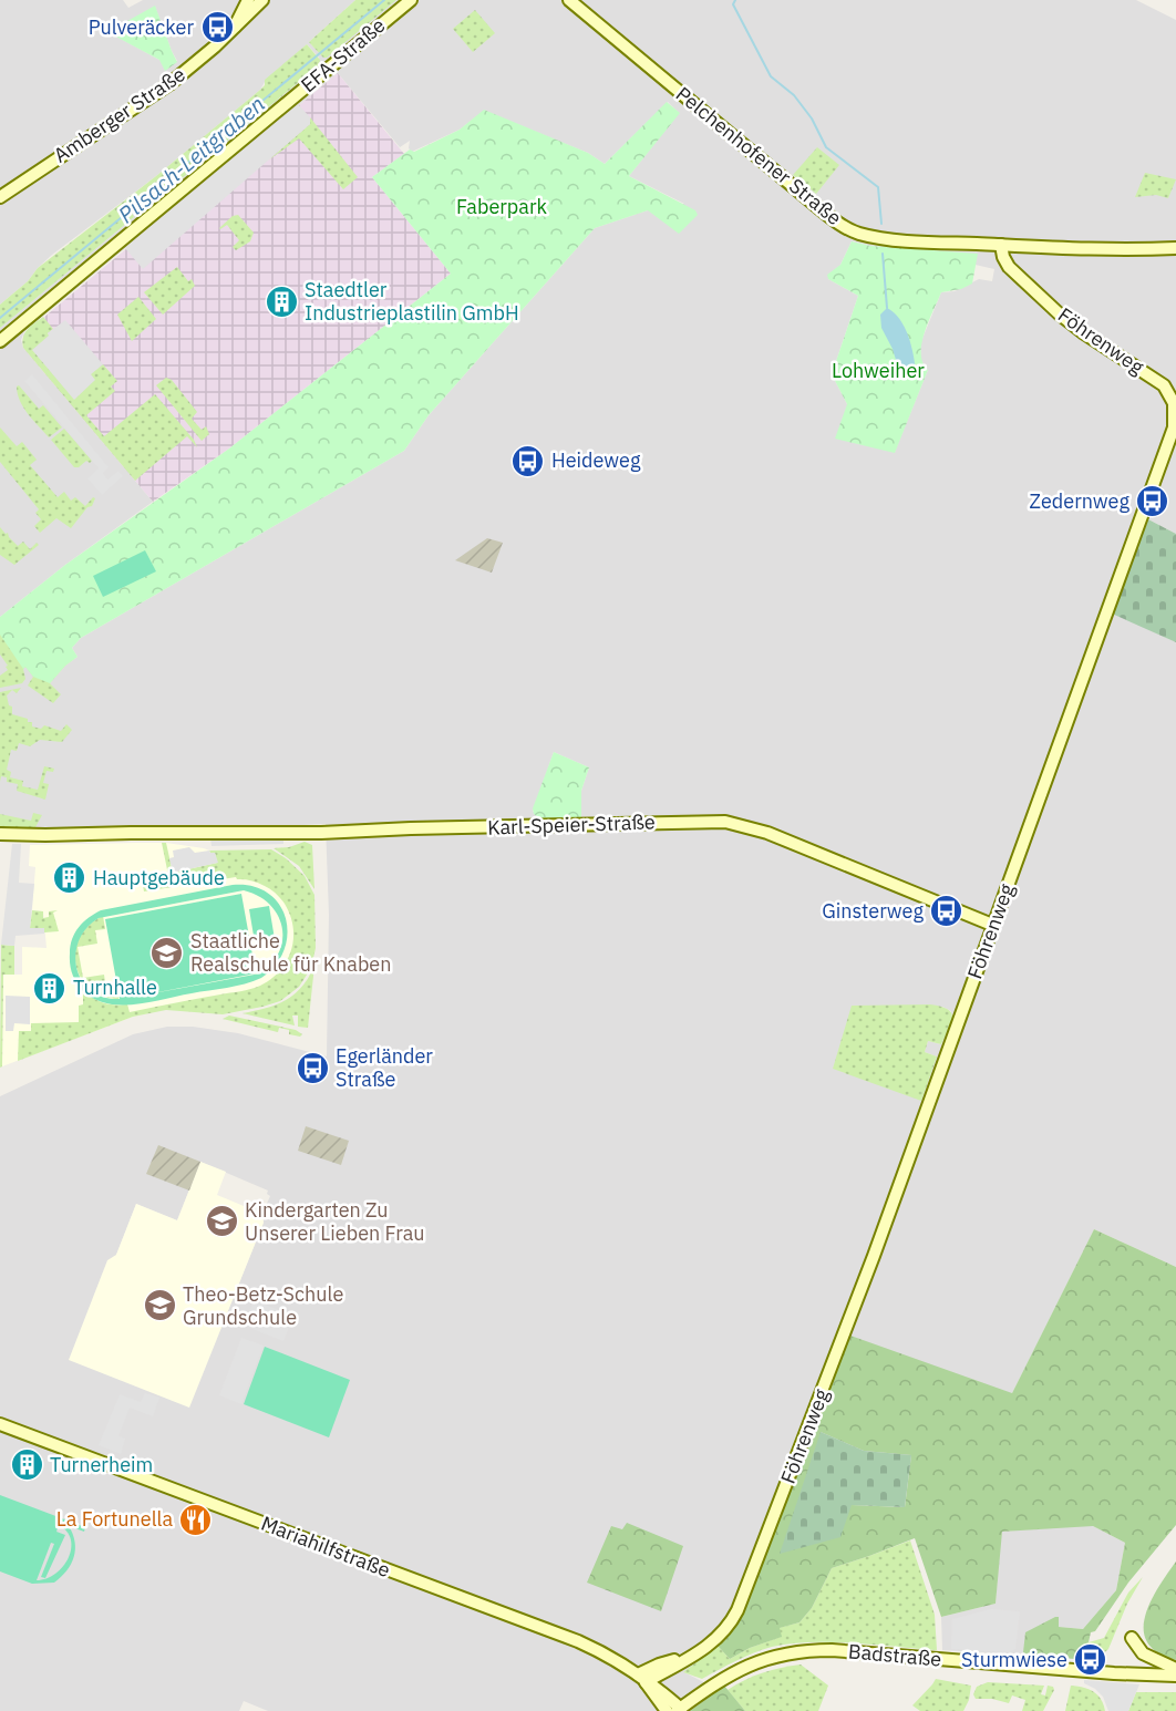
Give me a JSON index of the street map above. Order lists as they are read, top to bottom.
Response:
{
  "streets": {
    "street": [
      "EFA-Straße",
      "Amberger Straße",
      "Pelchenhofener Straße",
      "Föhrenweg",
      "Karl-Speier-Straße",
      "Mariahilfstraße",
      "Badstraße"
    ]
  },
  "crossings": [
    ["Pelchenhofener Straße", "Föhrenweg"],
    ["Föhrenweg", "Karl-Speier-Straße"],
    ["Föhrenweg", "Mariahilfstraße"],
    ["Mariahilfstraße", "Badstraße"]
  ],
  "water": ["Pilsach-Leitgraben"],
  "parks": ["Faberpark", "Lohweiher"],
  "places": {
    "bus stop": [
      "Pulveräcker",
      "Heideweg",
      "Zedernweg",
      "Ginsterweg",
      "Egerländer Straße",
      "Sturmwiese"
    ],
    "building": [
      "Staedtler Industrieplastilin GmbH",
      "Hauptgebäude",
      "Turnhalle",
      "Turnerheim"
    ],
    "school or university": ["Staatliche Realschule für Knaben", "Kindergarten Zu Unserer Lieben Frau", "Theo-Betz-Schule Grundschule"],
    "restaurant": ["La Fortunella"]
  }
}
